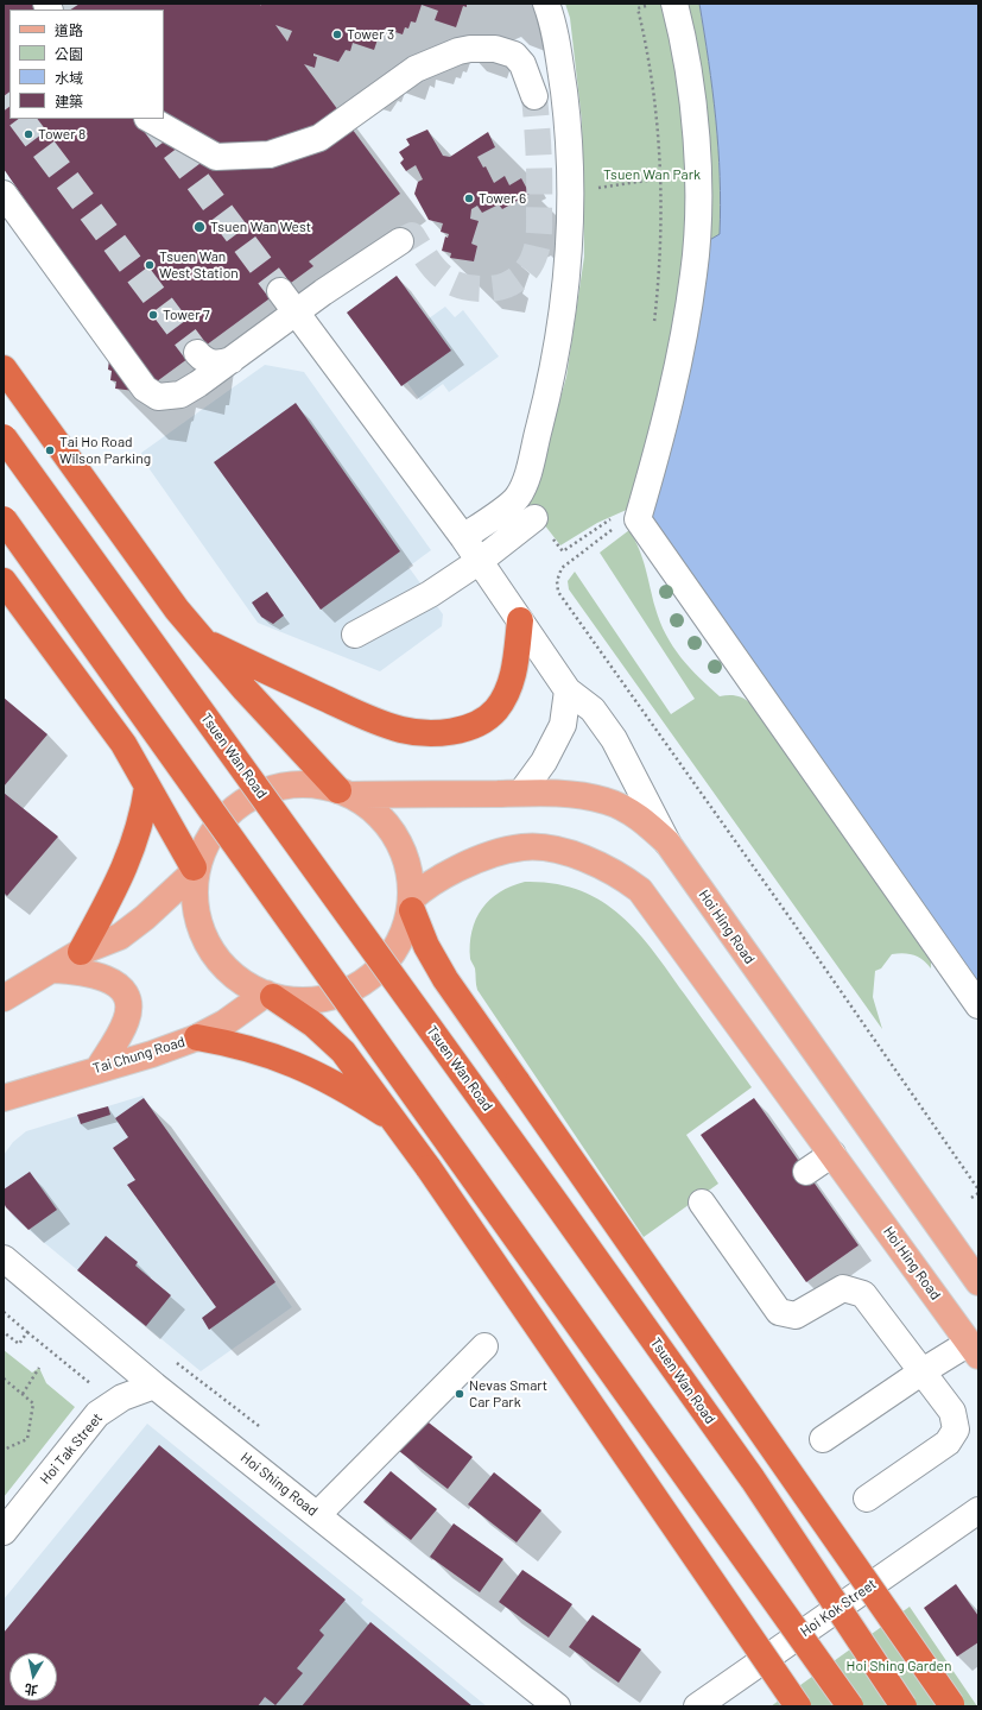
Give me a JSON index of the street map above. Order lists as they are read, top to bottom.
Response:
{
  "streets": {
    "highway": ["Tsuen Wan Road"],
    "main road": ["Hoi Hing Road", "Tai Chung Road"],
    "street": ["Hoi Tak Street", "Hoi Shing Road", "Hoi Kok Street"]
  },
  "crossings": [
    ["Hoi Tak Street", "Hoi Shing Road"]
  ],
  "parks": ["Tsuen Wan Park", "Hoi Shing Garden"],
  "places": [
    "Tower 3",
    "Tower 8",
    "Tower 6",
    "Tsuen Wan West",
    "Tsuen Wan West Station",
    "Tower 7",
    "Tai Ho Road Wilson Parking",
    "Nevas Smart Car Park"
  ],
  "legend": [
    "道路",
    "公園",
    "水域",
    "建築"
  ],
  "north": "bottom"
}
